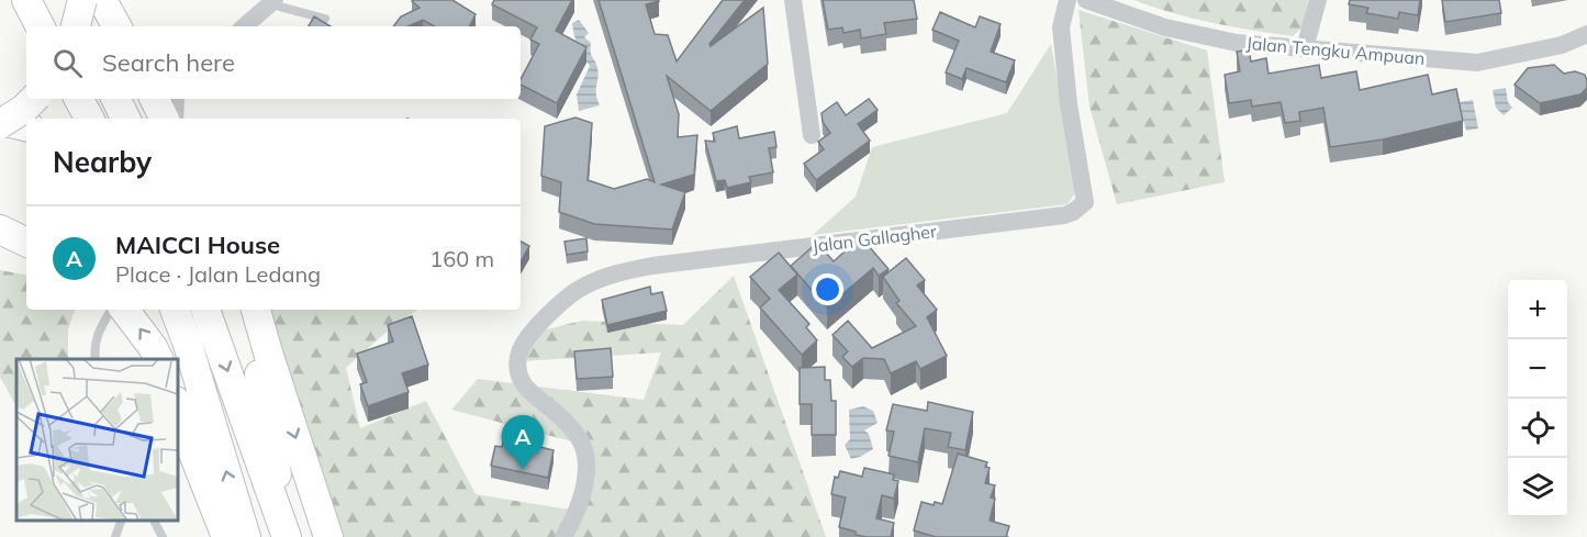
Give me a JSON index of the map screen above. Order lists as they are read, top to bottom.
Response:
{
  "streets": {
    "street": ["Jalan Tengku Ampuan", "Jalan Gallagher"]
  },
  "page": {
    "search": "Search here",
    "heading": "Nearby",
    "list": [
      {
        "mark": "A",
        "name": "MAICCI House",
        "note": "Place · Jalan Ledang",
        "value": "160 m"
      }
    ],
    "map_buttons": ["+", "−"],
    "pins": "A"
  }
}
